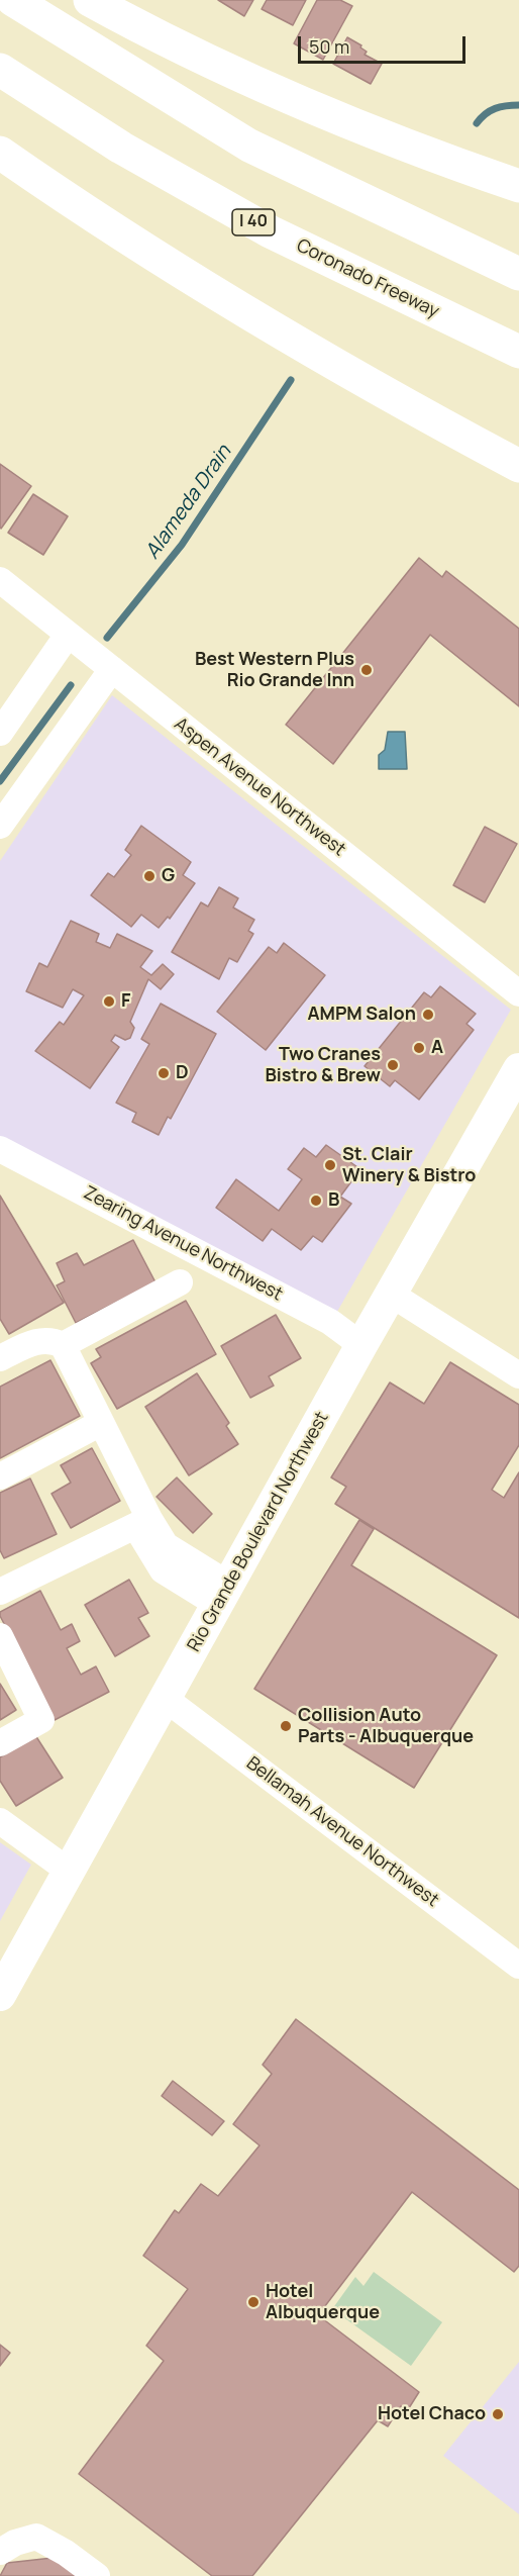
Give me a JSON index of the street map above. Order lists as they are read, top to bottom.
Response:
{
  "streets": {
    "highway": ["I 40", "Coronado Freeway"],
    "main road": ["Rio Grande Boulevard Northwest"],
    "street": ["Aspen Avenue Northwest", "Zearing Avenue Northwest", "Bellamah Avenue Northwest"]
  },
  "crossings": [
    ["Zearing Avenue Northwest", "Rio Grande Boulevard Northwest"],
    ["Rio Grande Boulevard Northwest", "Bellamah Avenue Northwest"]
  ],
  "water": ["Alameda Drain"],
  "places": [
    "Best Western Plus Rio Grande Inn",
    "G",
    "F",
    "AMPM Salon",
    "A",
    "Two Cranes Bistro & Brew",
    "D",
    "St. Clair Winery & Bistro",
    "B",
    "Collision Auto Parts - Albuquerque",
    "Hotel Albuquerque",
    "Hotel Chaco"
  ],
  "scale_bar": "50 m"
}
